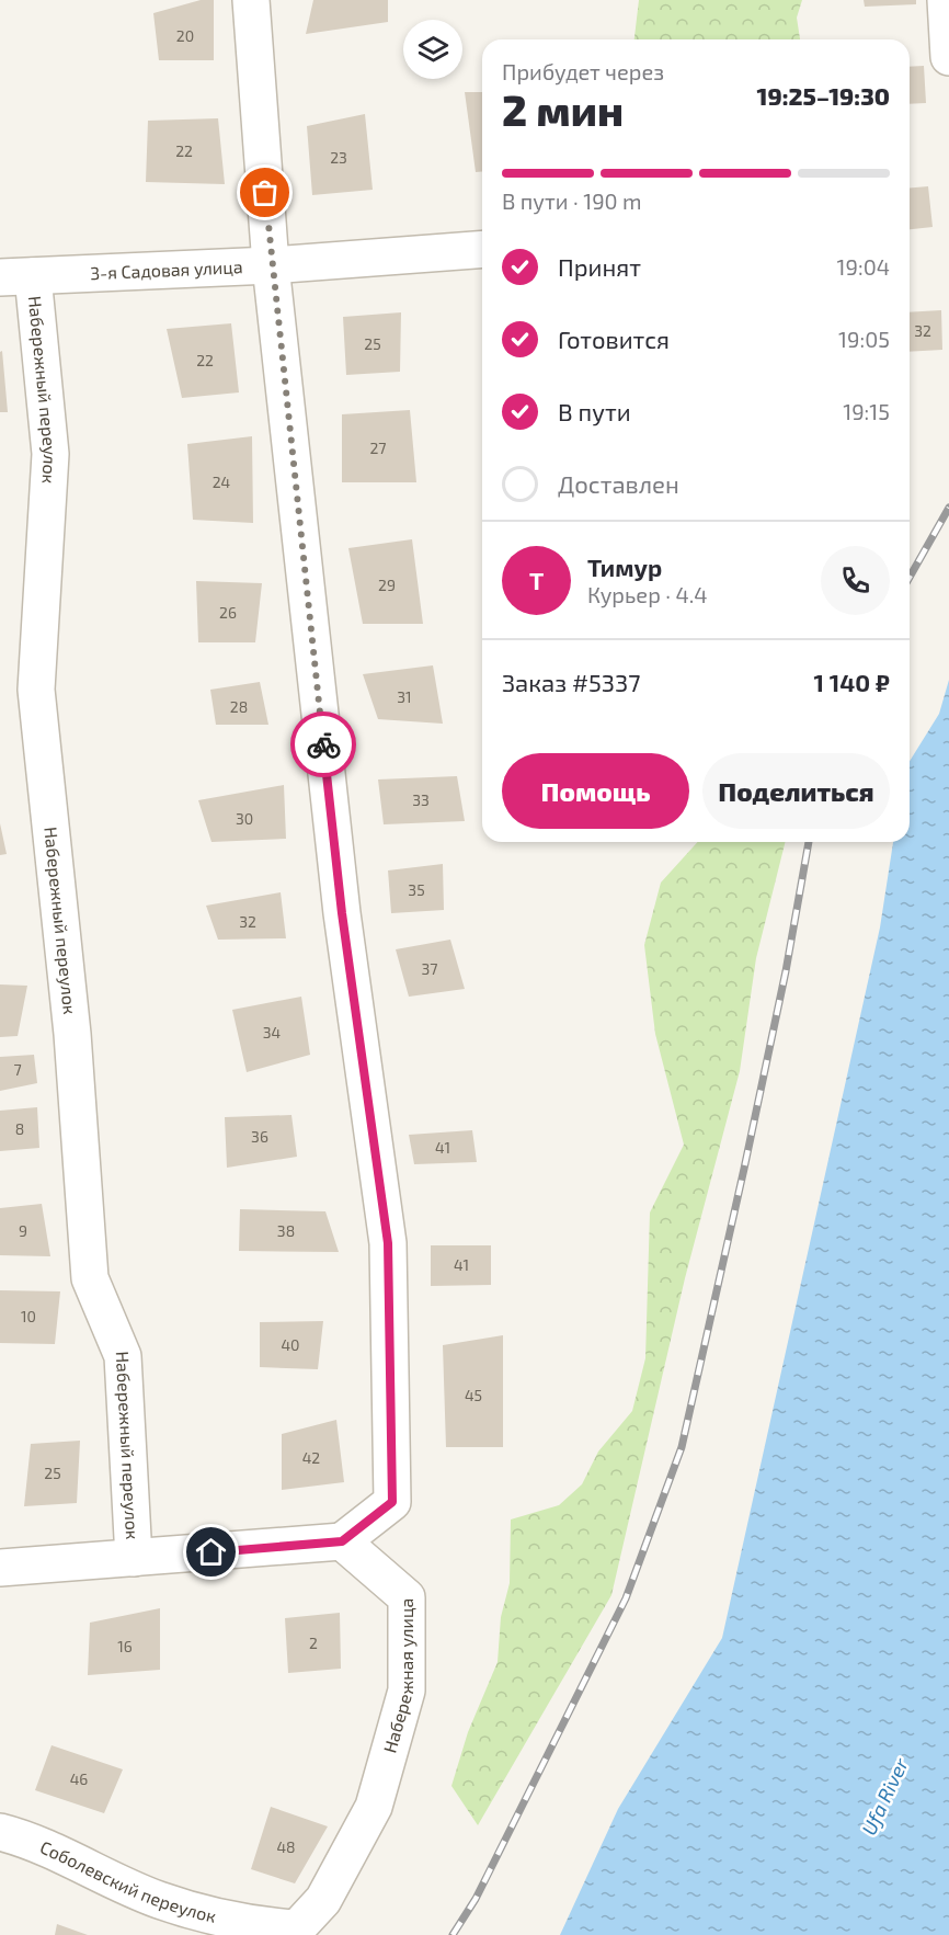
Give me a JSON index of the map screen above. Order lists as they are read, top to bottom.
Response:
{
  "streets": {
    "street": [
      "3-я Садовая улица",
      "Набережный переулок",
      "Набережная улица",
      "Соболевский переулок"
    ]
  },
  "crossings": [
    ["3-я Садовая улица", "Набережный переулок"],
    ["Набережная улица", "Соболевский переулок"]
  ],
  "water": ["Ufa River"],
  "house_numbers": [
    "20",
    "22",
    "23",
    "32",
    "25",
    "22",
    "27",
    "24",
    "29",
    "26",
    "31",
    "28",
    "33",
    "30",
    "35",
    "32",
    "37",
    "34",
    "7",
    "8",
    "36",
    "41",
    "9",
    "38",
    "41",
    "10",
    "40",
    "45",
    "42",
    "25",
    "2",
    "16",
    "46",
    "48"
  ],
  "page": {
    "heading": ["2 мин", "Прибудет через", "19:25–19:30"],
    "panel": [
      "Тимур",
      "Курьер · 4.4",
      "Заказ #5337",
      "1 140 ₽"
    ],
    "bar": "В пути · 190 m",
    "list": [
      ["Принят", "19:04"],
      ["Готовится", "19:05"],
      ["В пути", "19:15"],
      "Доставлен"
    ],
    "round": "Т",
    "buttons": ["Помощь", "Поделиться"]
  }
}
